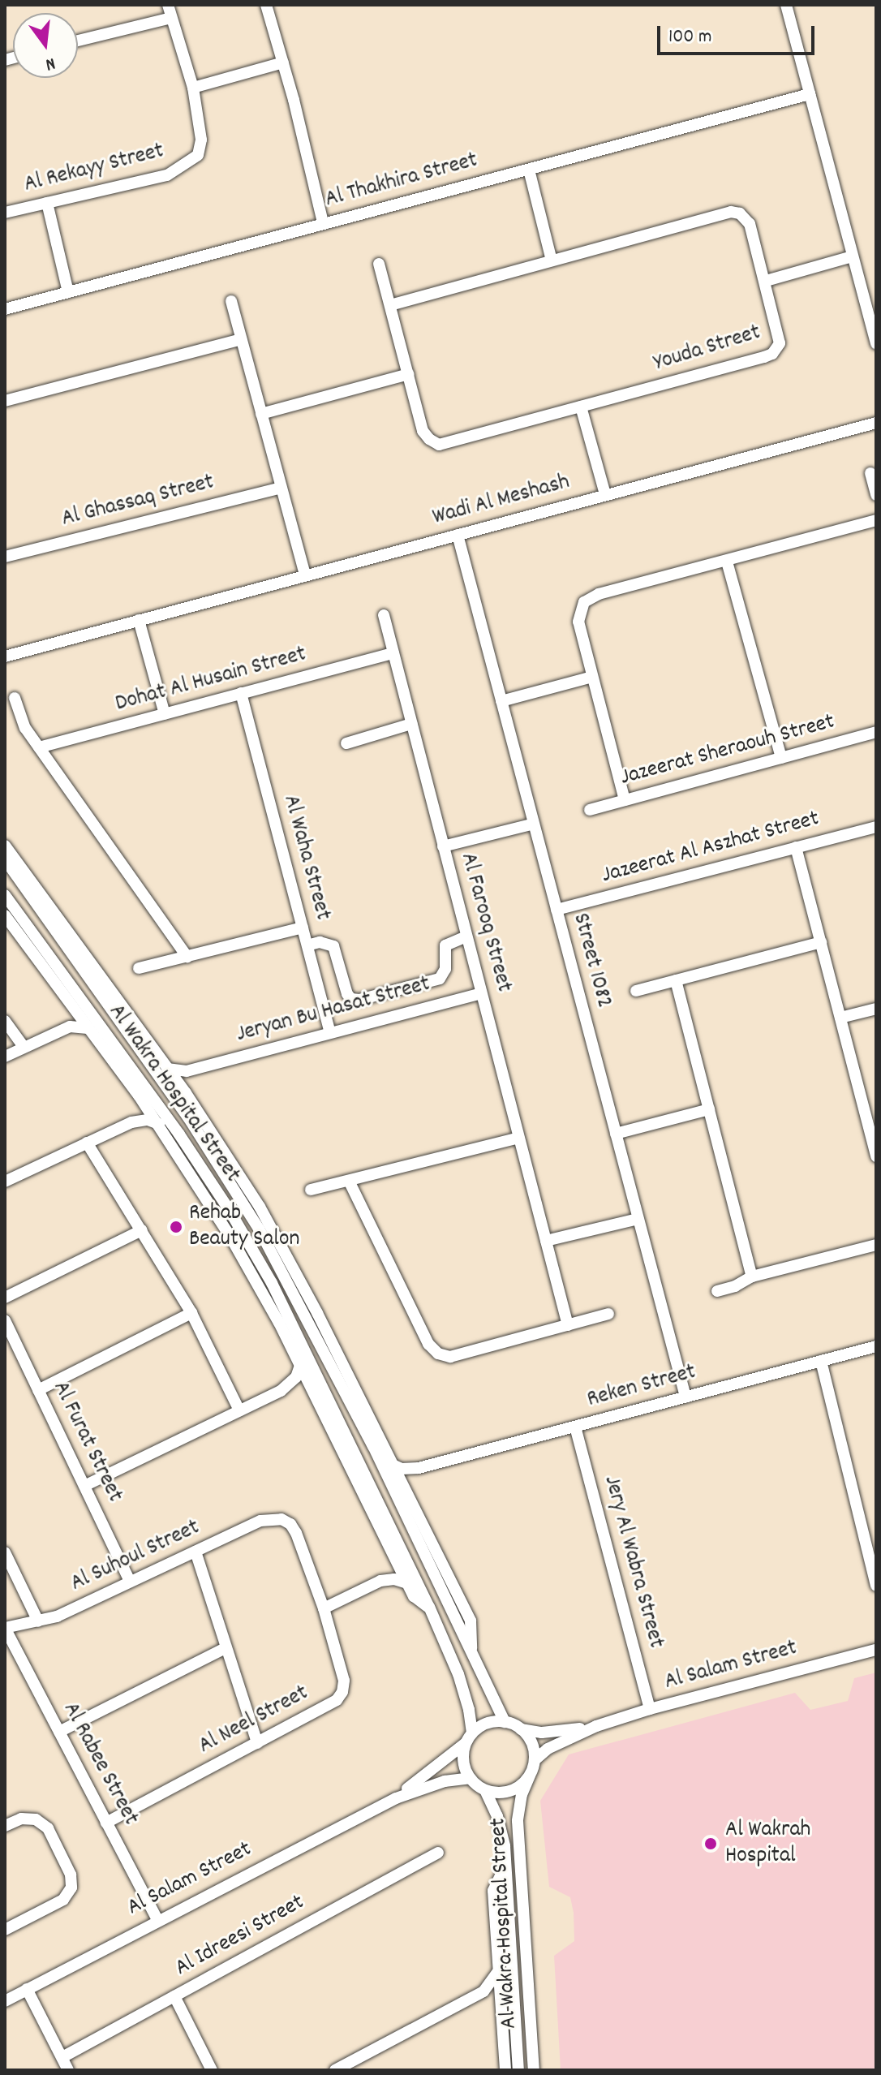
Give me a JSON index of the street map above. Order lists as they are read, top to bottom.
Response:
{
  "streets": {
    "street": [
      "Al Rekayy Street",
      "Al Thakhira Street",
      "Youda Street",
      "Wadi Al Meshash",
      "Al Ghassaq Street",
      "Dohat Al Husain Street",
      "Jazeerat Sheraouh Street",
      "Jazeerat Al Aszhat Street",
      "Al Waha Street",
      "Al Farooq Street",
      "Street 1082",
      "Jeryan Bu Hasat Street",
      "Al Wakra Hospital Street",
      "Reken Street",
      "Al Furat Street",
      "Al Suhoul Street",
      "Jery Al Wabra Street",
      "Al Salam Street",
      "Al Neel Street",
      "Al Rabee Street",
      "Al Idreesi Street"
    ]
  },
  "crossings": [
    ["Wadi Al Meshash", "Street 1082"],
    ["Dohat Al Husain Street", "Al Waha Street"],
    ["Dohat Al Husain Street", "Al Farooq Street"],
    ["Jazeerat Al Aszhat Street", "Street 1082"],
    ["Al Waha Street", "Jeryan Bu Hasat Street"],
    ["Al Farooq Street", "Jeryan Bu Hasat Street"],
    ["Street 1082", "Reken Street"],
    ["Jeryan Bu Hasat Street", "Al Wakra Hospital Street"],
    ["Al Wakra Hospital Street", "Reken Street"],
    ["Al Wakra Hospital Street", "Al Salam Street"],
    ["Reken Street", "Jery Al Wabra Street"],
    ["Al Furat Street", "Al Suhoul Street"],
    ["Al Suhoul Street", "Al Neel Street"],
    ["Al Suhoul Street", "Al Rabee Street"],
    ["Jery Al Wabra Street", "Al Salam Street"],
    ["Al Salam Street", "Al Rabee Street"],
    ["Al Neel Street", "Al Rabee Street"]
  ],
  "places": ["Rehab Beauty Salon", "Al Wakrah Hospital"],
  "scale_bar": "100 m",
  "north": "bottom"
}
